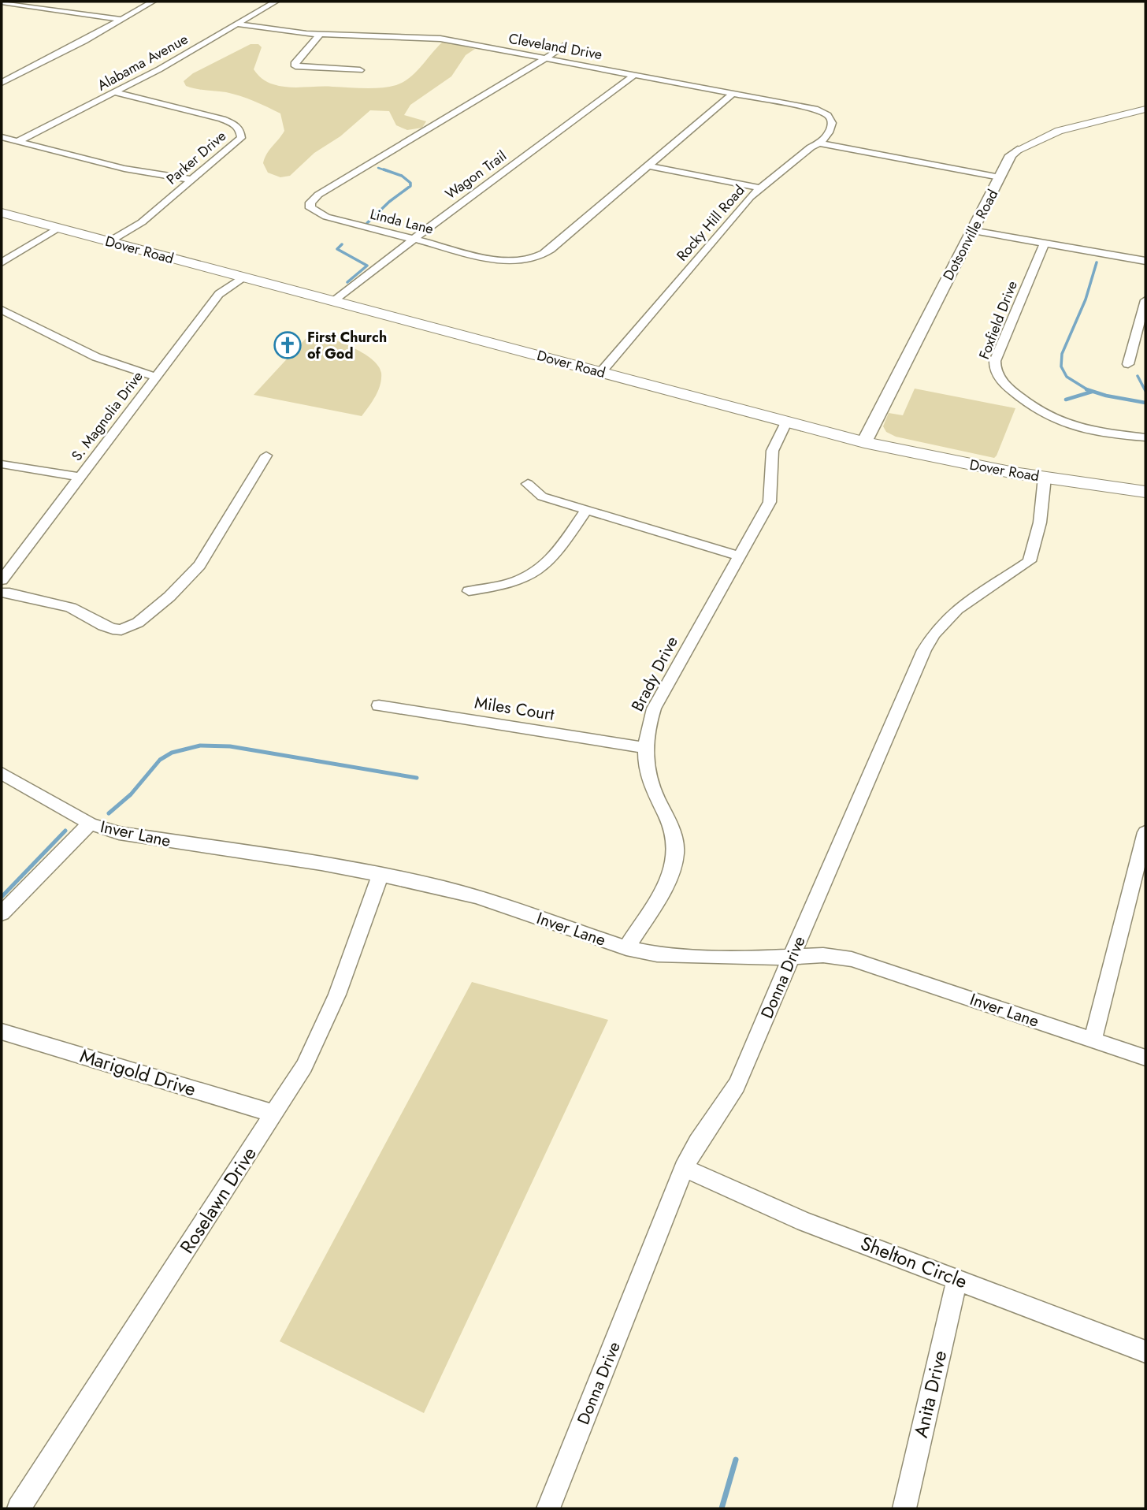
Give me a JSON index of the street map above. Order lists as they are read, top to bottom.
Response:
{
  "streets": {
    "main road": ["Dotsonville Road", "Dover Road"],
    "street": [
      "Cleveland Drive",
      "Alabama Avenue",
      "Parker Drive",
      "Wagon Trail",
      "Linda Lane",
      "Rocky Hill Road",
      "Foxfield Drive",
      "S. Magnolia Drive",
      "Brady Drive",
      "Miles Court",
      "Inver Lane",
      "Donna Drive",
      "Marigold Drive",
      "Roselawn Drive",
      "Shelton Circle",
      "Anita Drive"
    ]
  },
  "crossings": [
    ["Cleveland Drive", "Alabama Avenue"],
    ["Cleveland Drive", "Wagon Trail"],
    ["Cleveland Drive", "Linda Lane"],
    ["Cleveland Drive", "Rocky Hill Road"],
    ["Alabama Avenue", "Parker Drive"],
    ["Parker Drive", "Dover Road"],
    ["Wagon Trail", "Linda Lane"],
    ["Wagon Trail", "Dover Road"],
    ["Rocky Hill Road", "Dover Road"],
    ["Dotsonville Road", "Dover Road"],
    ["Dover Road", "S. Magnolia Drive"],
    ["Dover Road", "Brady Drive"],
    ["Dover Road", "Donna Drive"],
    ["Brady Drive", "Miles Court"],
    ["Brady Drive", "Inver Lane"],
    ["Inver Lane", "Donna Drive"],
    ["Inver Lane", "Roselawn Drive"],
    ["Donna Drive", "Shelton Circle"],
    ["Marigold Drive", "Roselawn Drive"],
    ["Shelton Circle", "Anita Drive"]
  ],
  "places": {
    "church": ["First Church of God"]
  }
}
